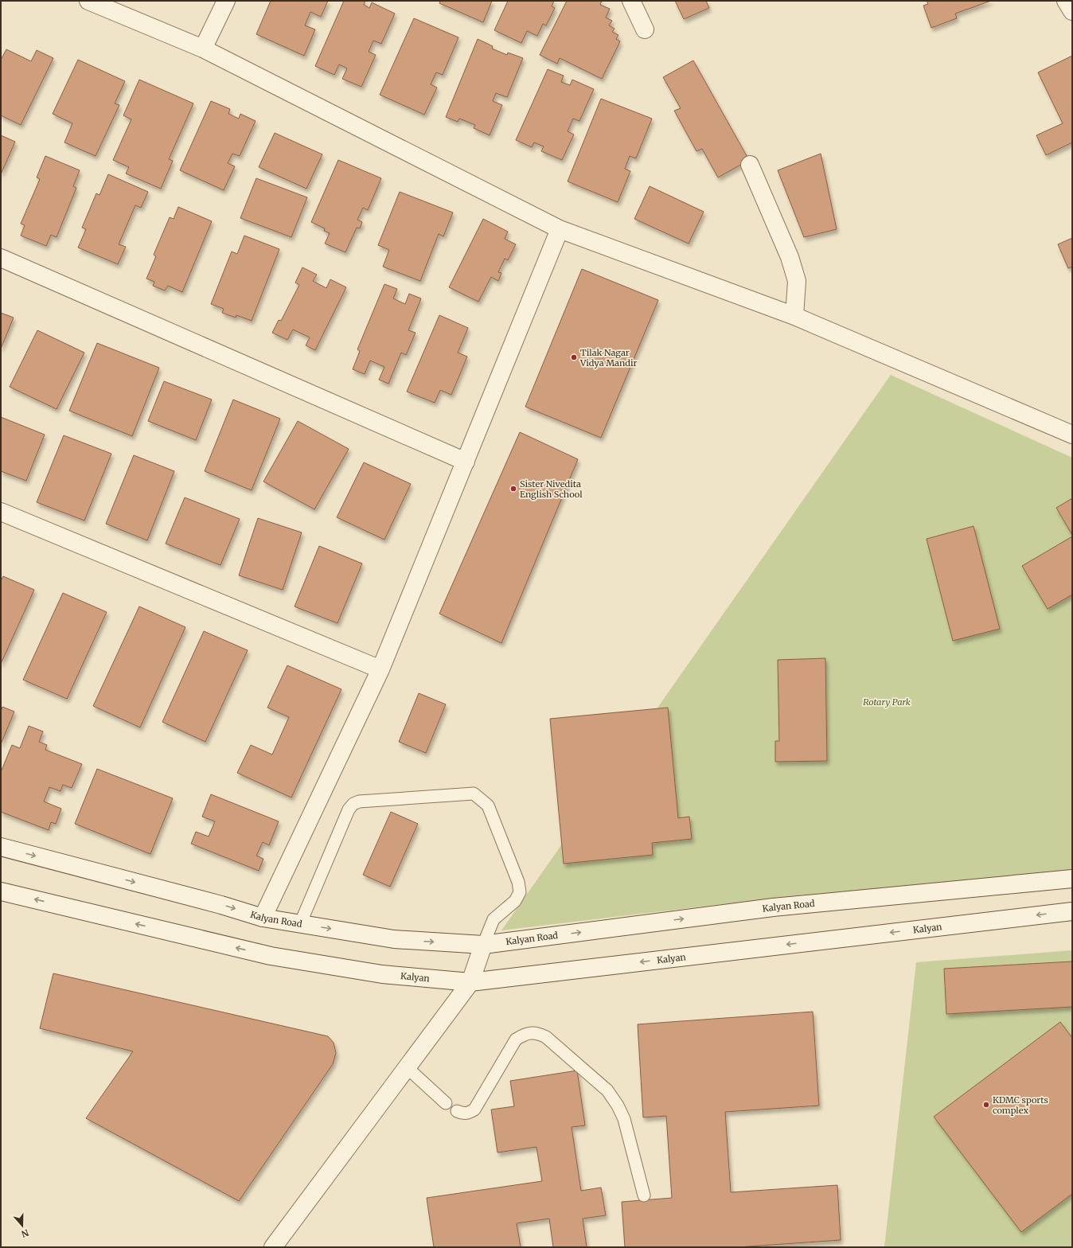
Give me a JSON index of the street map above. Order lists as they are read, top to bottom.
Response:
{
  "streets": {
    "street": ["Kalyan Road", "Kalyan"]
  },
  "one_way": ["Kalyan Road", "Kalyan"],
  "parks": ["Rotary Park"],
  "places": ["Tilak Nagar Vidya Mandir", "Sister Nivedita English School", "KDMC sports complex"],
  "north": "bottom"
}
